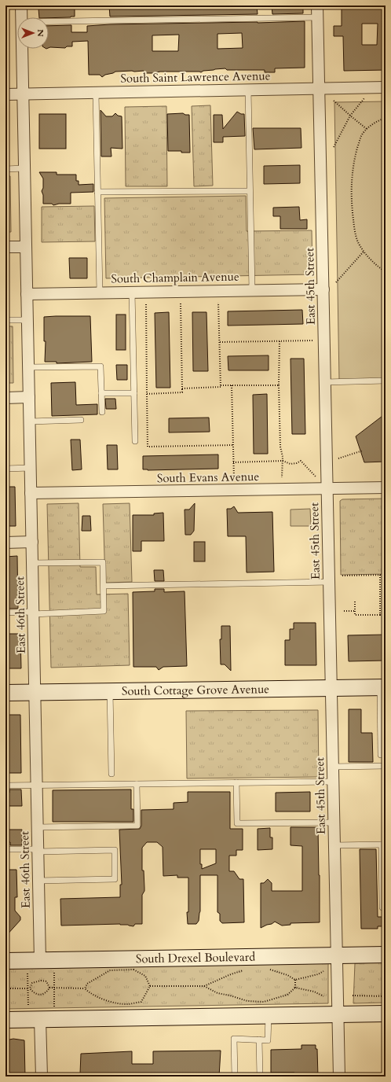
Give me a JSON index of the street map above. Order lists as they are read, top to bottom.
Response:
{
  "streets": {
    "street": [
      "South Saint Lawrence Avenue",
      "South Champlain Avenue",
      "East 45th Street",
      "South Evans Avenue",
      "East 46th Street",
      "South Cottage Grove Avenue",
      "South Drexel Boulevard"
    ]
  },
  "crossings": [
    ["South Saint Lawrence Avenue", "East 45th Street"],
    ["South Saint Lawrence Avenue", "East 46th Street"],
    ["South Champlain Avenue", "East 45th Street"],
    ["South Champlain Avenue", "East 46th Street"],
    ["East 45th Street", "South Evans Avenue"],
    ["East 45th Street", "South Cottage Grove Avenue"],
    ["East 45th Street", "South Drexel Boulevard"],
    ["South Evans Avenue", "East 46th Street"],
    ["East 46th Street", "South Cottage Grove Avenue"],
    ["East 46th Street", "South Drexel Boulevard"]
  ],
  "north": "right"
}
